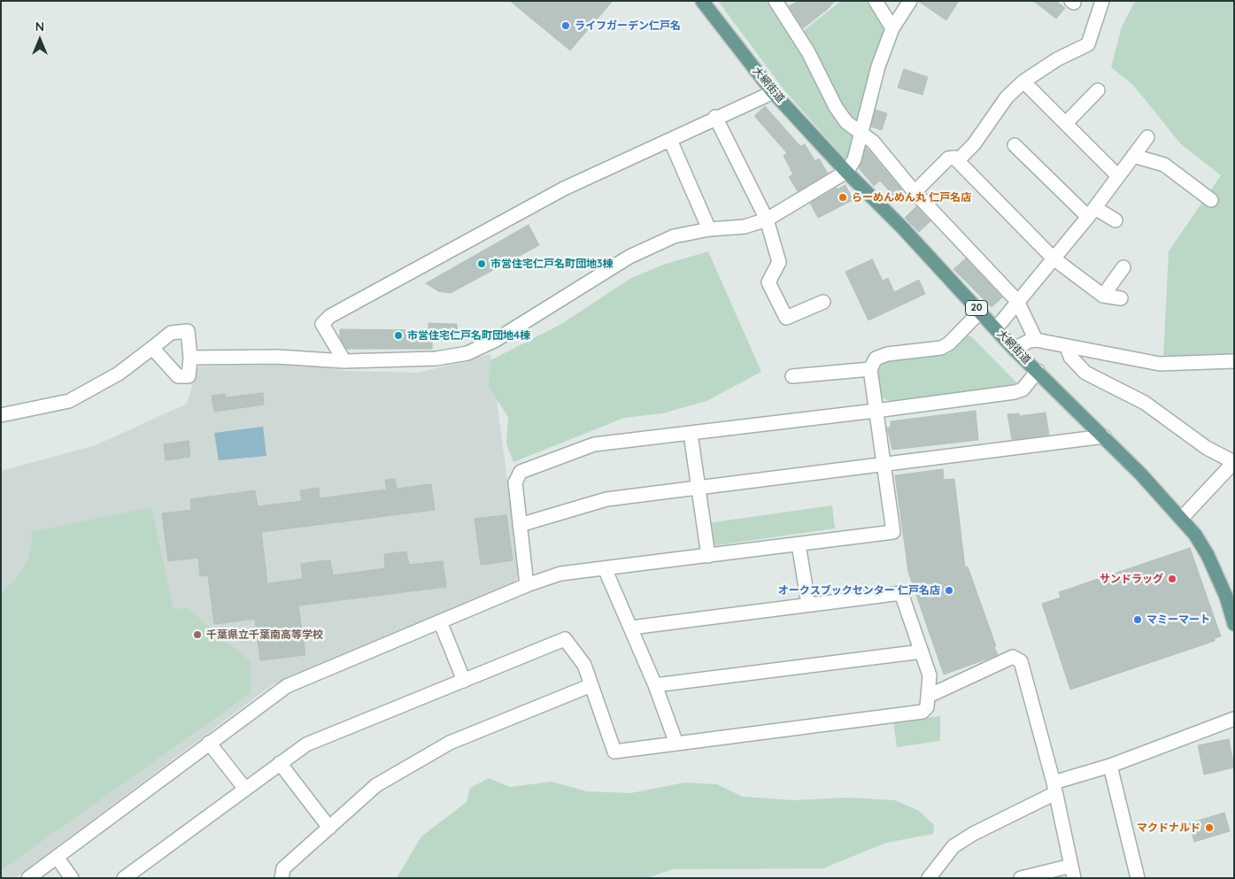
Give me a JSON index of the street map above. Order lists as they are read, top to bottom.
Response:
{
  "streets": {
    "main road": ["大網街道", "20"]
  },
  "places": [
    "ライフガーデン仁戸名",
    "らーめんめん丸 仁戸名店",
    "市営住宅仁戸名町団地3棟",
    "市営住宅仁戸名町団地4棟",
    "サンドラッグ",
    "オークスブックセンター 仁戸名店",
    "マミーマート",
    "千葉県立千葉南高等学校",
    "マクドナルド"
  ],
  "north": "top"
}
